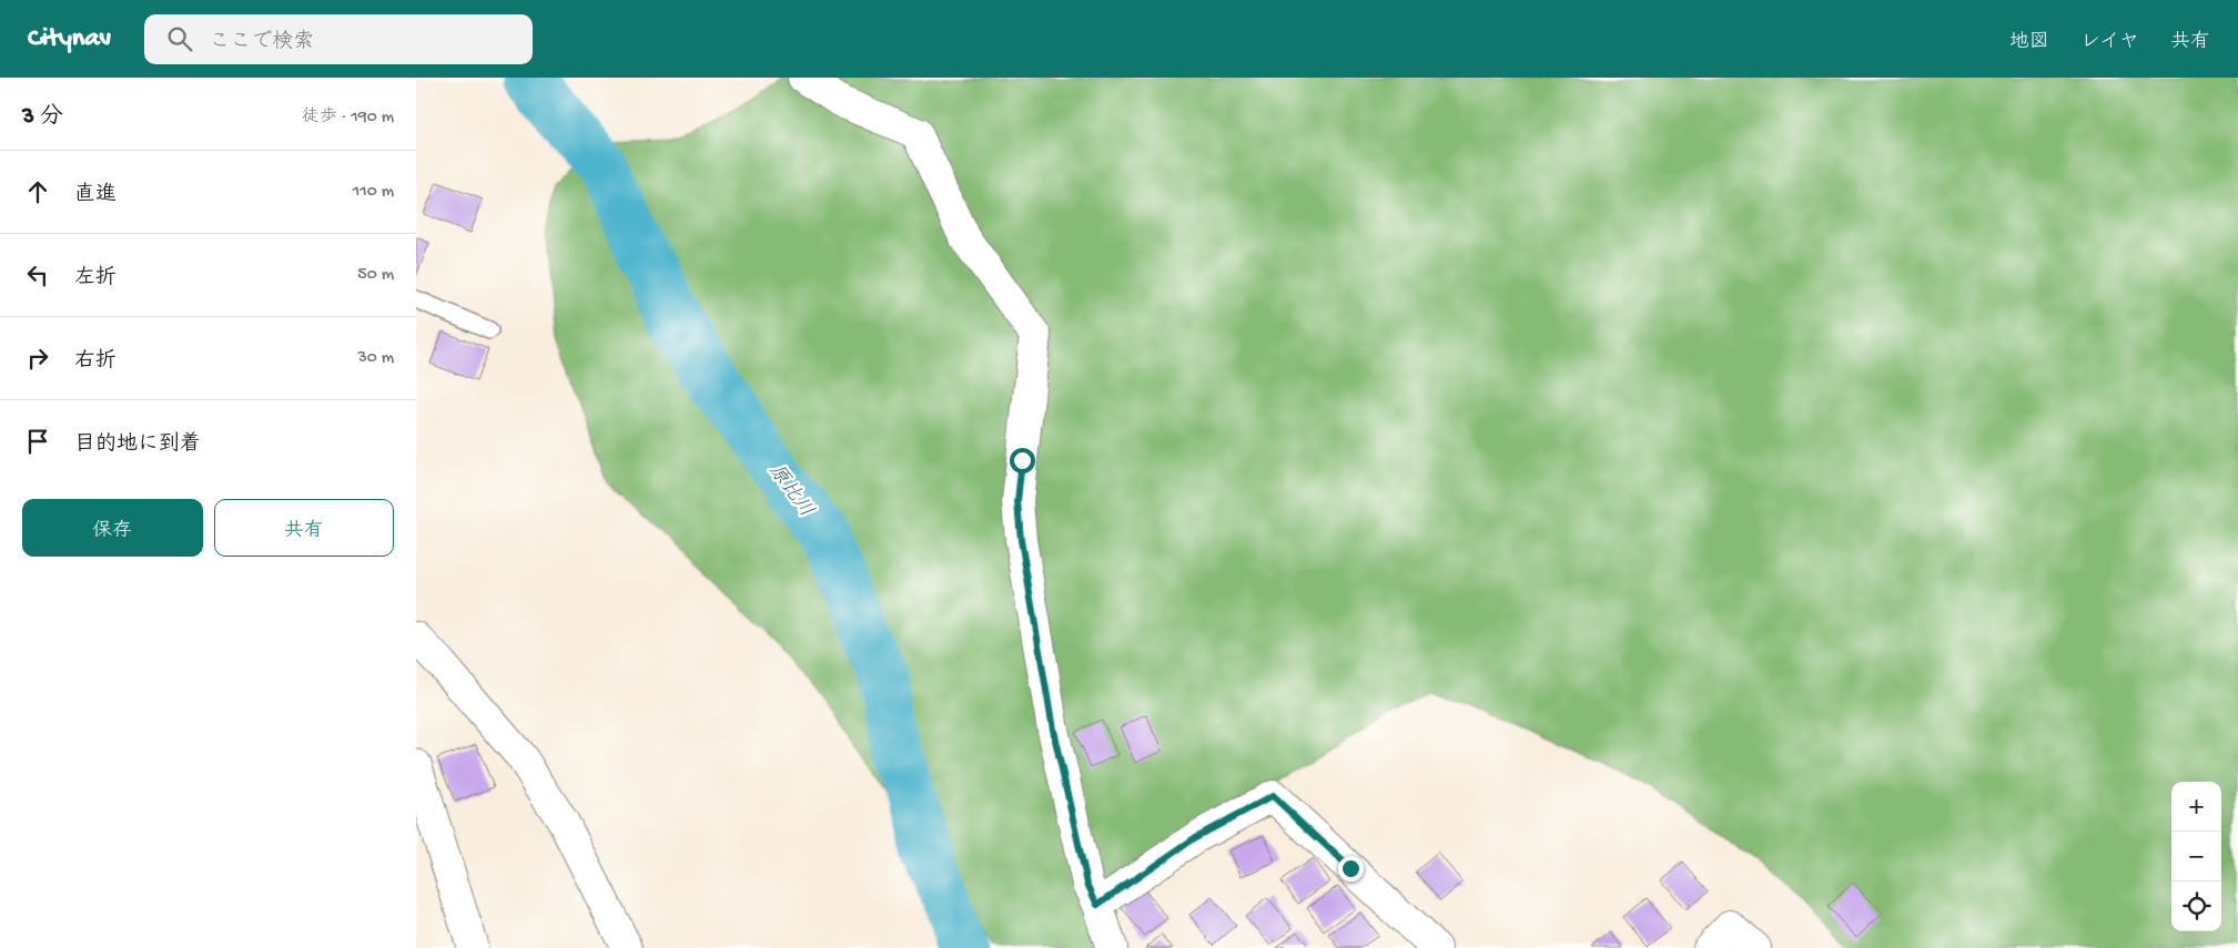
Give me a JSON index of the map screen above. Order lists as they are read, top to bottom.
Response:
{
  "water": ["原比川"],
  "page": {
    "header": "Citynav",
    "search": "ここで検索",
    "nav": ["地図", "レイヤ", "共有"],
    "heading": ["3 分", "徒歩 · 190 m"],
    "list": [
      ["直進", "110 m"],
      ["左折", "50 m"],
      ["右折", "30 m"],
      "目的地に到着"
    ],
    "buttons": ["保存", "共有"],
    "map_buttons": ["+", "−"]
  }
}
